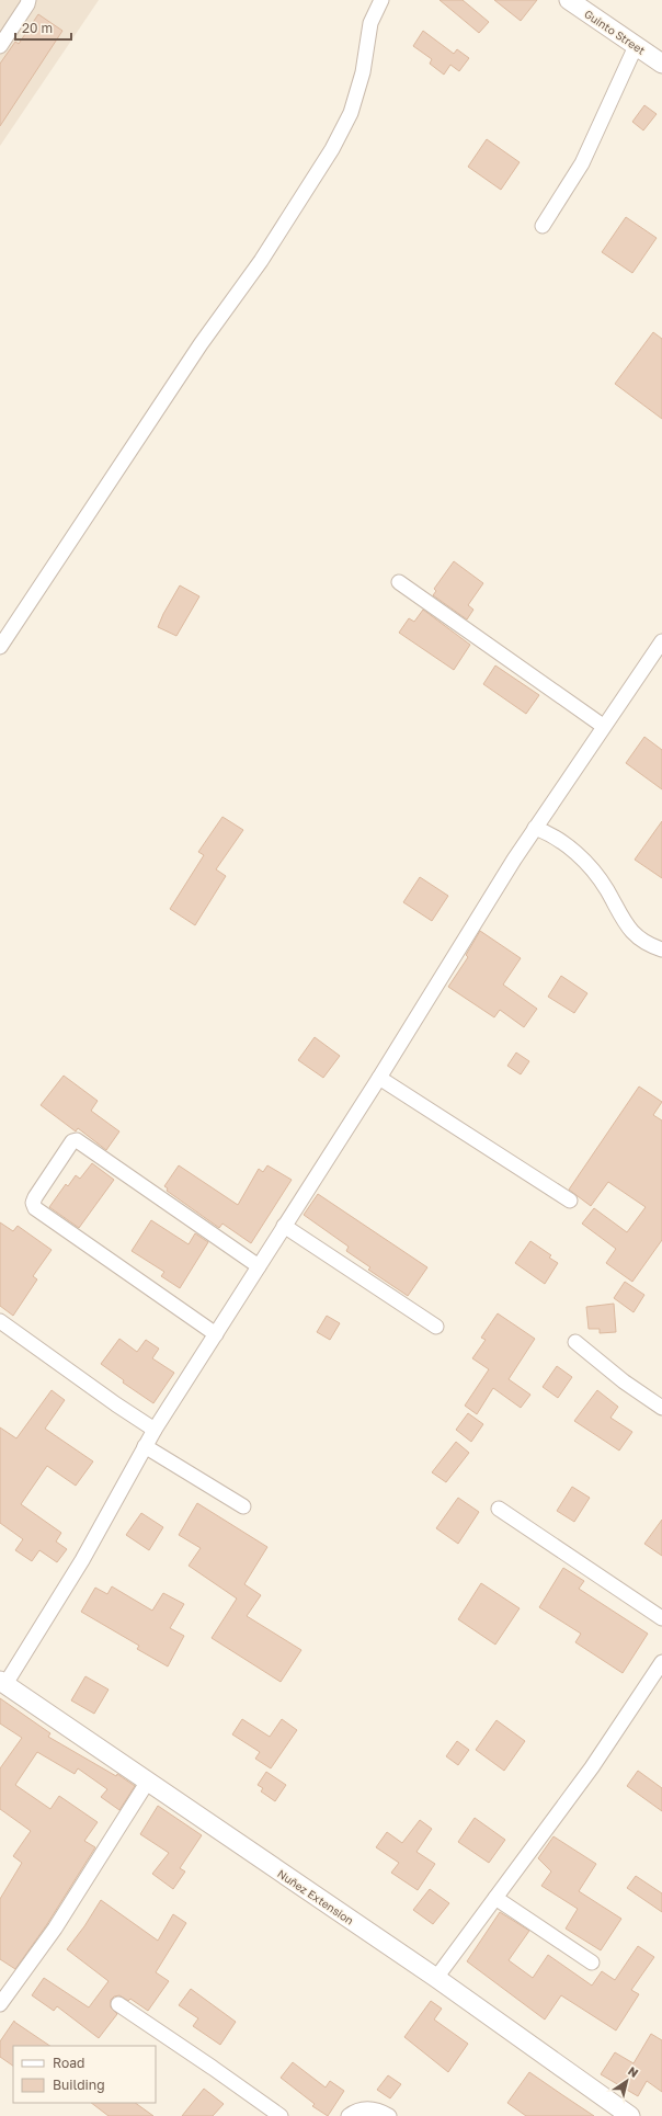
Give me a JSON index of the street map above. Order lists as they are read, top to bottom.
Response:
{
  "streets": {
    "street": ["Guinto Street", "Nuñez Extension"]
  },
  "legend": ["Road", "Building"],
  "scale_bar": "20 m",
  "north": "top right"
}
